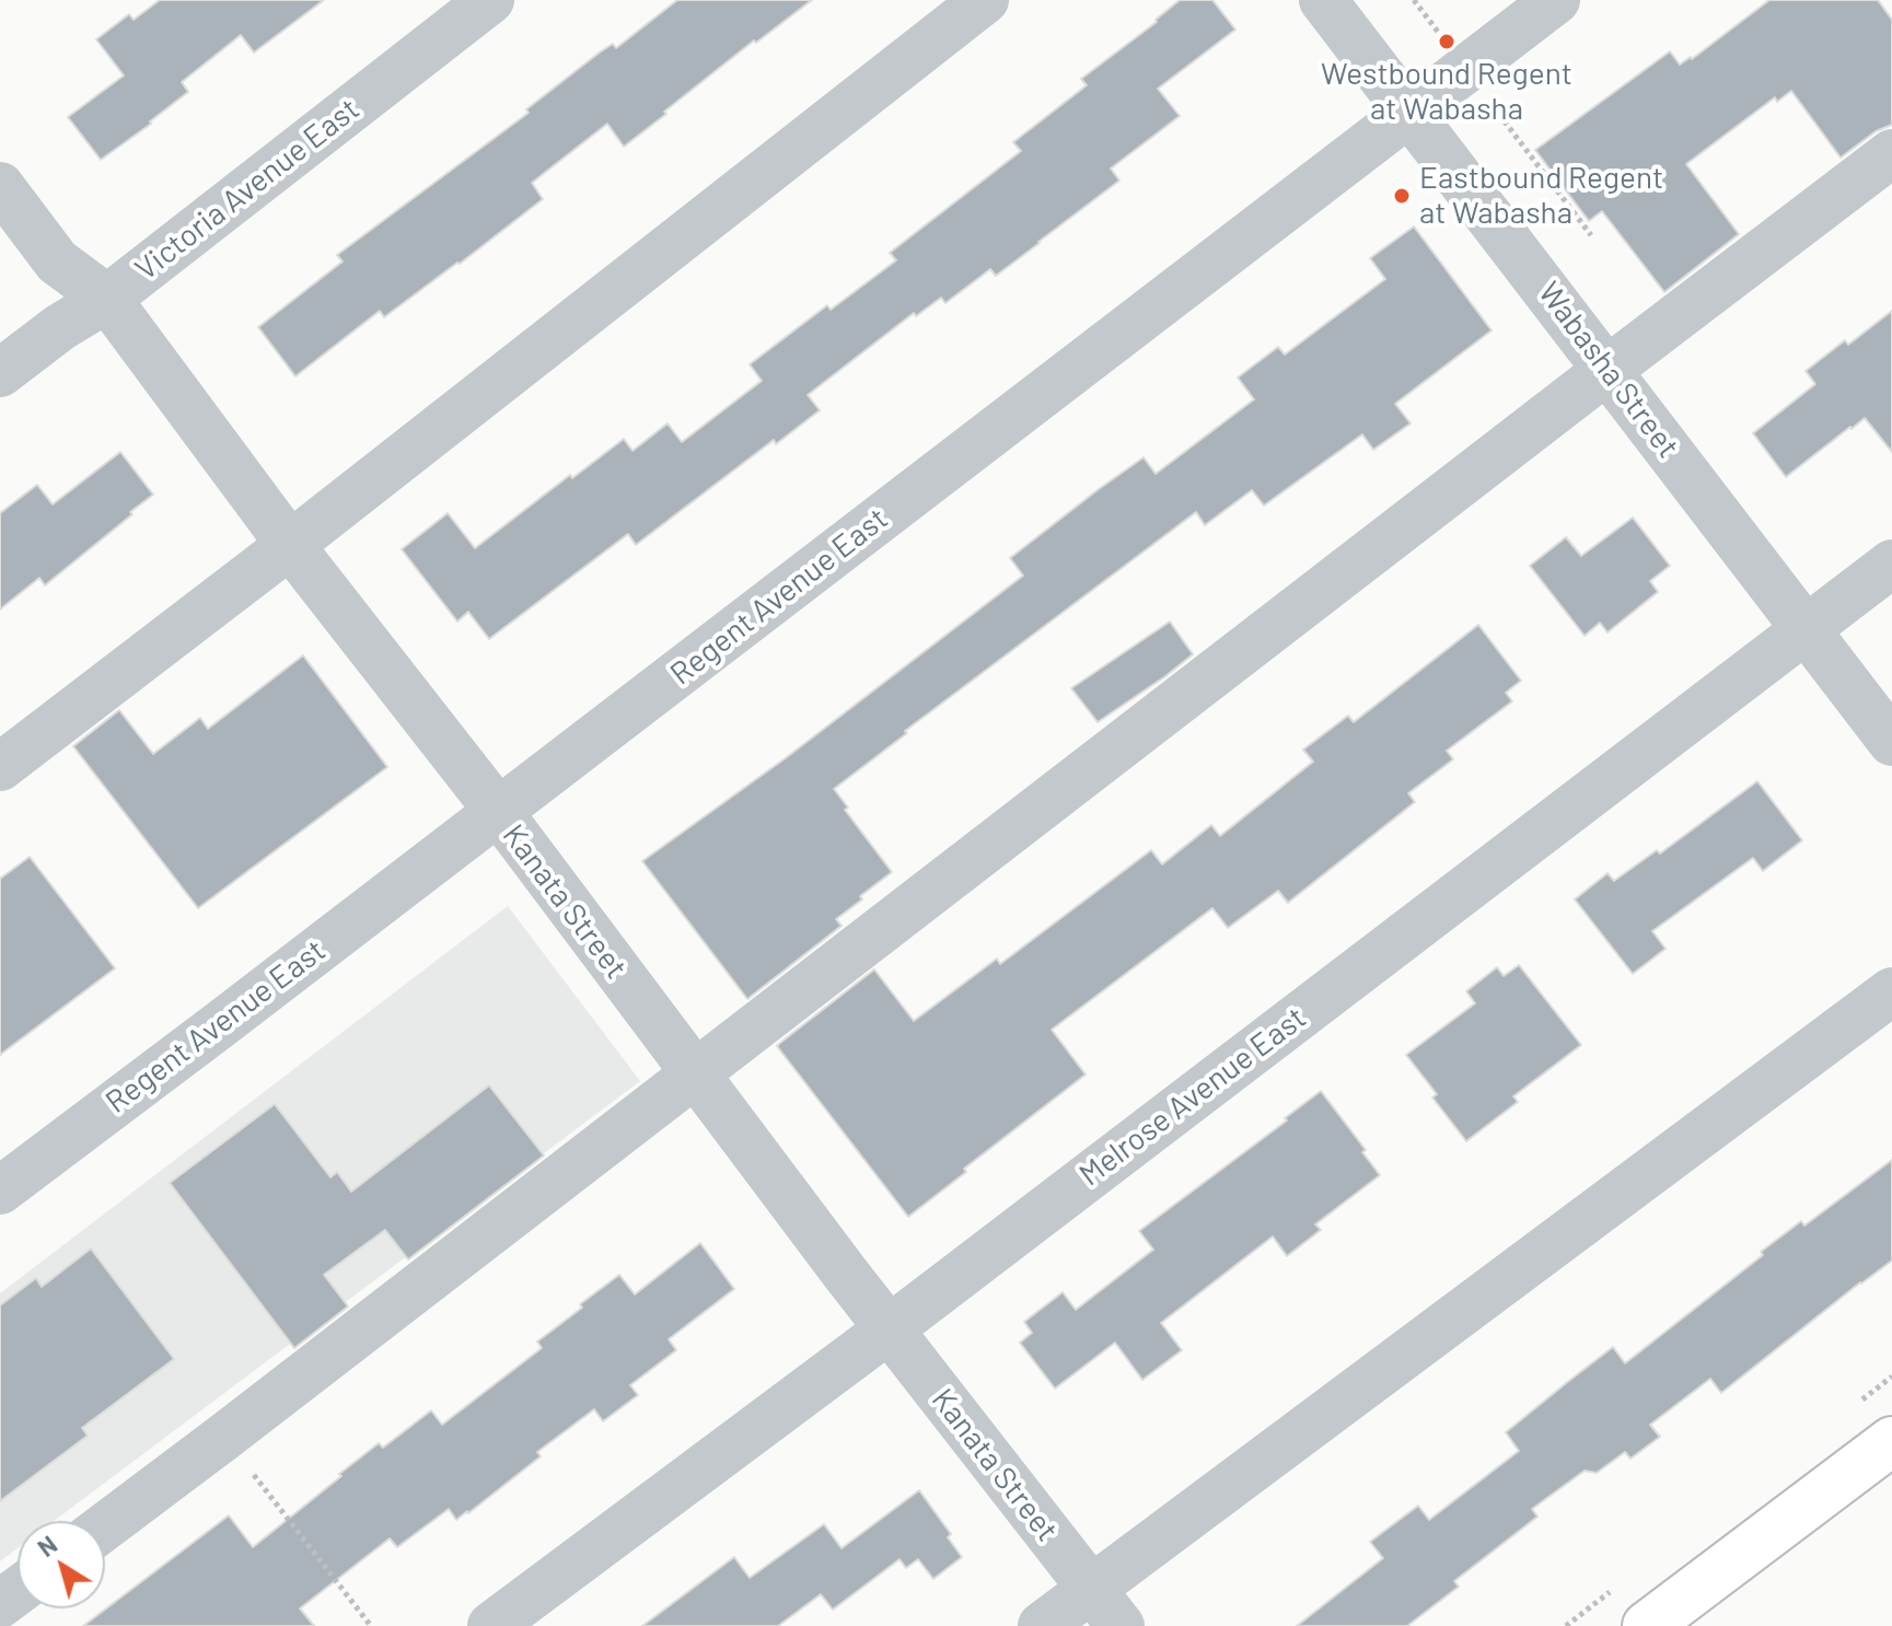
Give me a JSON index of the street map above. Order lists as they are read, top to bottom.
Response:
{
  "streets": {
    "street": [
      "Victoria Avenue East",
      "Wabasha Street",
      "Regent Avenue East",
      "Kanata Street",
      "Melrose Avenue East"
    ]
  },
  "crossings": [
    ["Victoria Avenue East", "Kanata Street"],
    ["Wabasha Street", "Regent Avenue East"],
    ["Wabasha Street", "Melrose Avenue East"],
    ["Regent Avenue East", "Kanata Street"],
    ["Kanata Street", "Melrose Avenue East"]
  ],
  "places": ["Westbound Regent at Wabasha", "Eastbound Regent at Wabasha"],
  "north": "top left"
}
